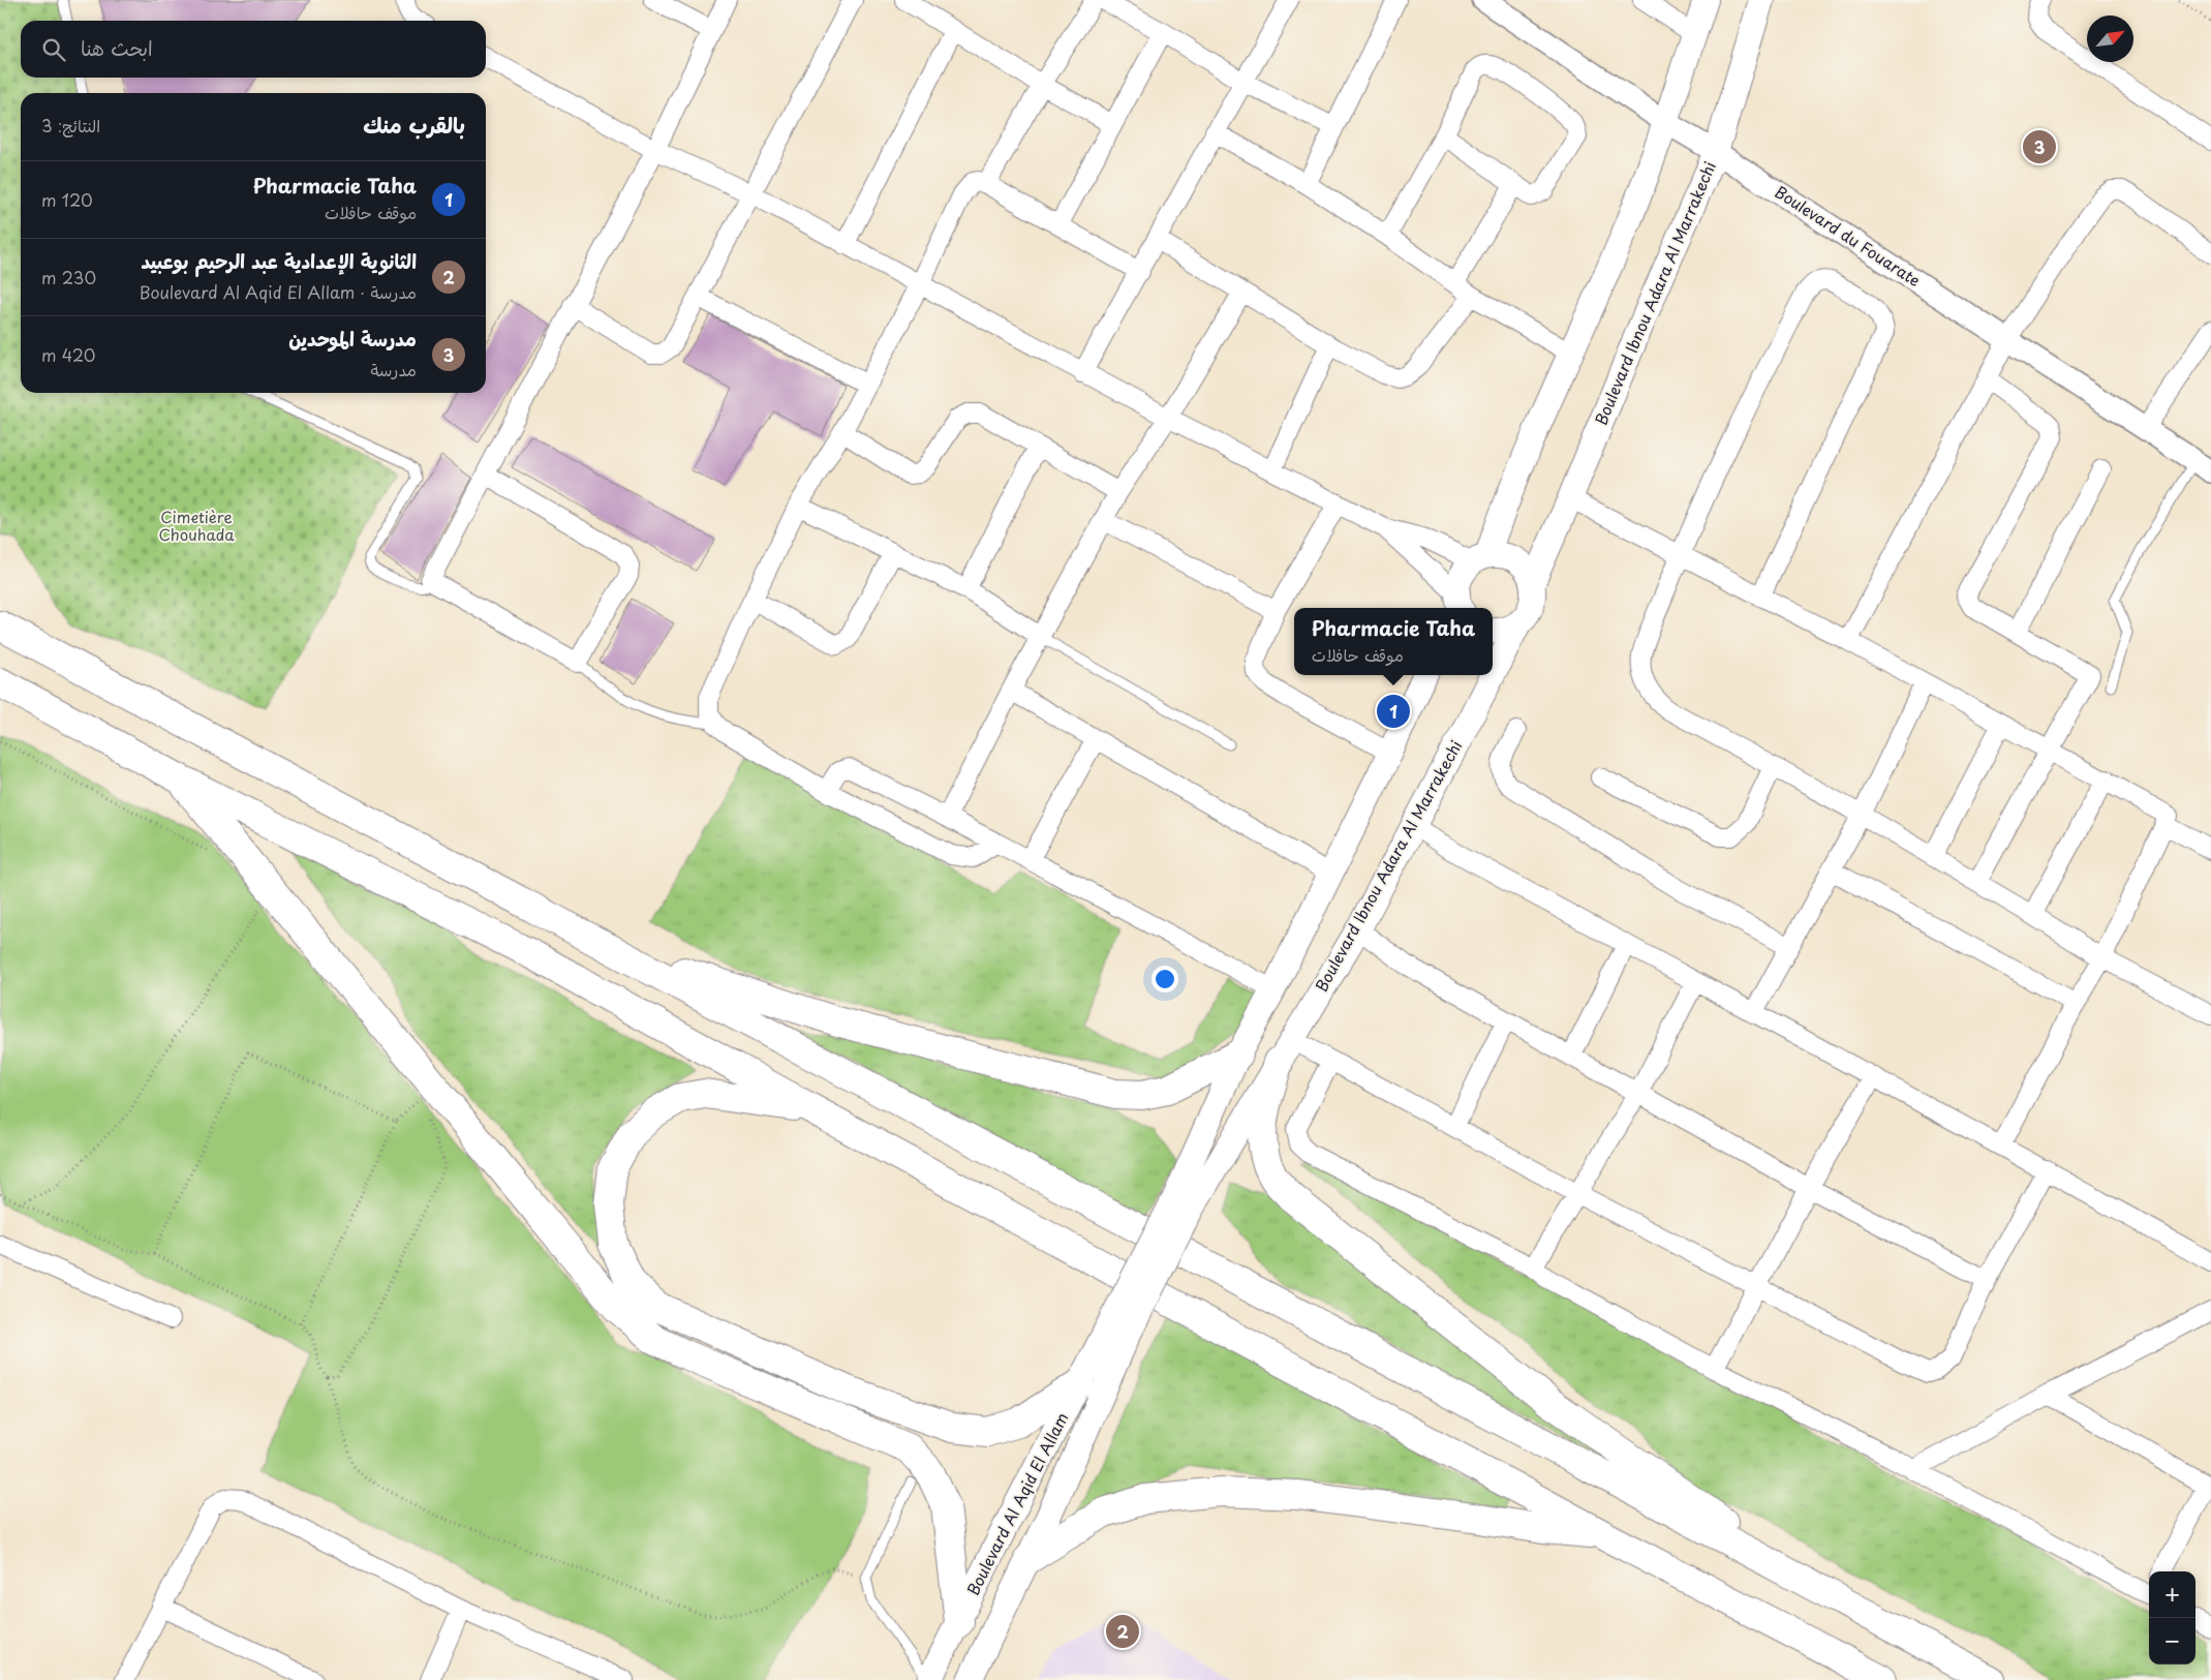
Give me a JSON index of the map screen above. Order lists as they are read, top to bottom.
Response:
{
  "streets": {
    "main road": ["Boulevard Ibnou Adara Al Marrakechi", "Boulevard Al Aqid El Allam"],
    "street": ["Boulevard du Fouarate"]
  },
  "crossings": [
    ["Boulevard du Fouarate", "Boulevard Ibnou Adara Al Marrakechi"]
  ],
  "parks": ["Cimetière Chouhada"],
  "north": "top right",
  "page": {
    "search": "ابحث هنا",
    "heading": ["بالقرب منك", "النتائج: 3"],
    "pins": ["3", "1", "2"],
    "list": [
      {
        "mark": "1",
        "name": "Pharmacie Taha",
        "note": "موقف حافلات",
        "value": "120 m"
      },
      {
        "mark": "2",
        "name": "الثانوية الإعدادية عبد الرحيم بوعبيد",
        "note": "مدرسة · Boulevard Al Aqid El Allam",
        "value": "230 m"
      },
      {
        "mark": "3",
        "name": "مدرسة الموحدين",
        "note": "مدرسة",
        "value": "420 m"
      }
    ],
    "popup": ["Pharmacie Taha", "موقف حافلات"],
    "map_buttons": ["+", "−"]
  }
}
